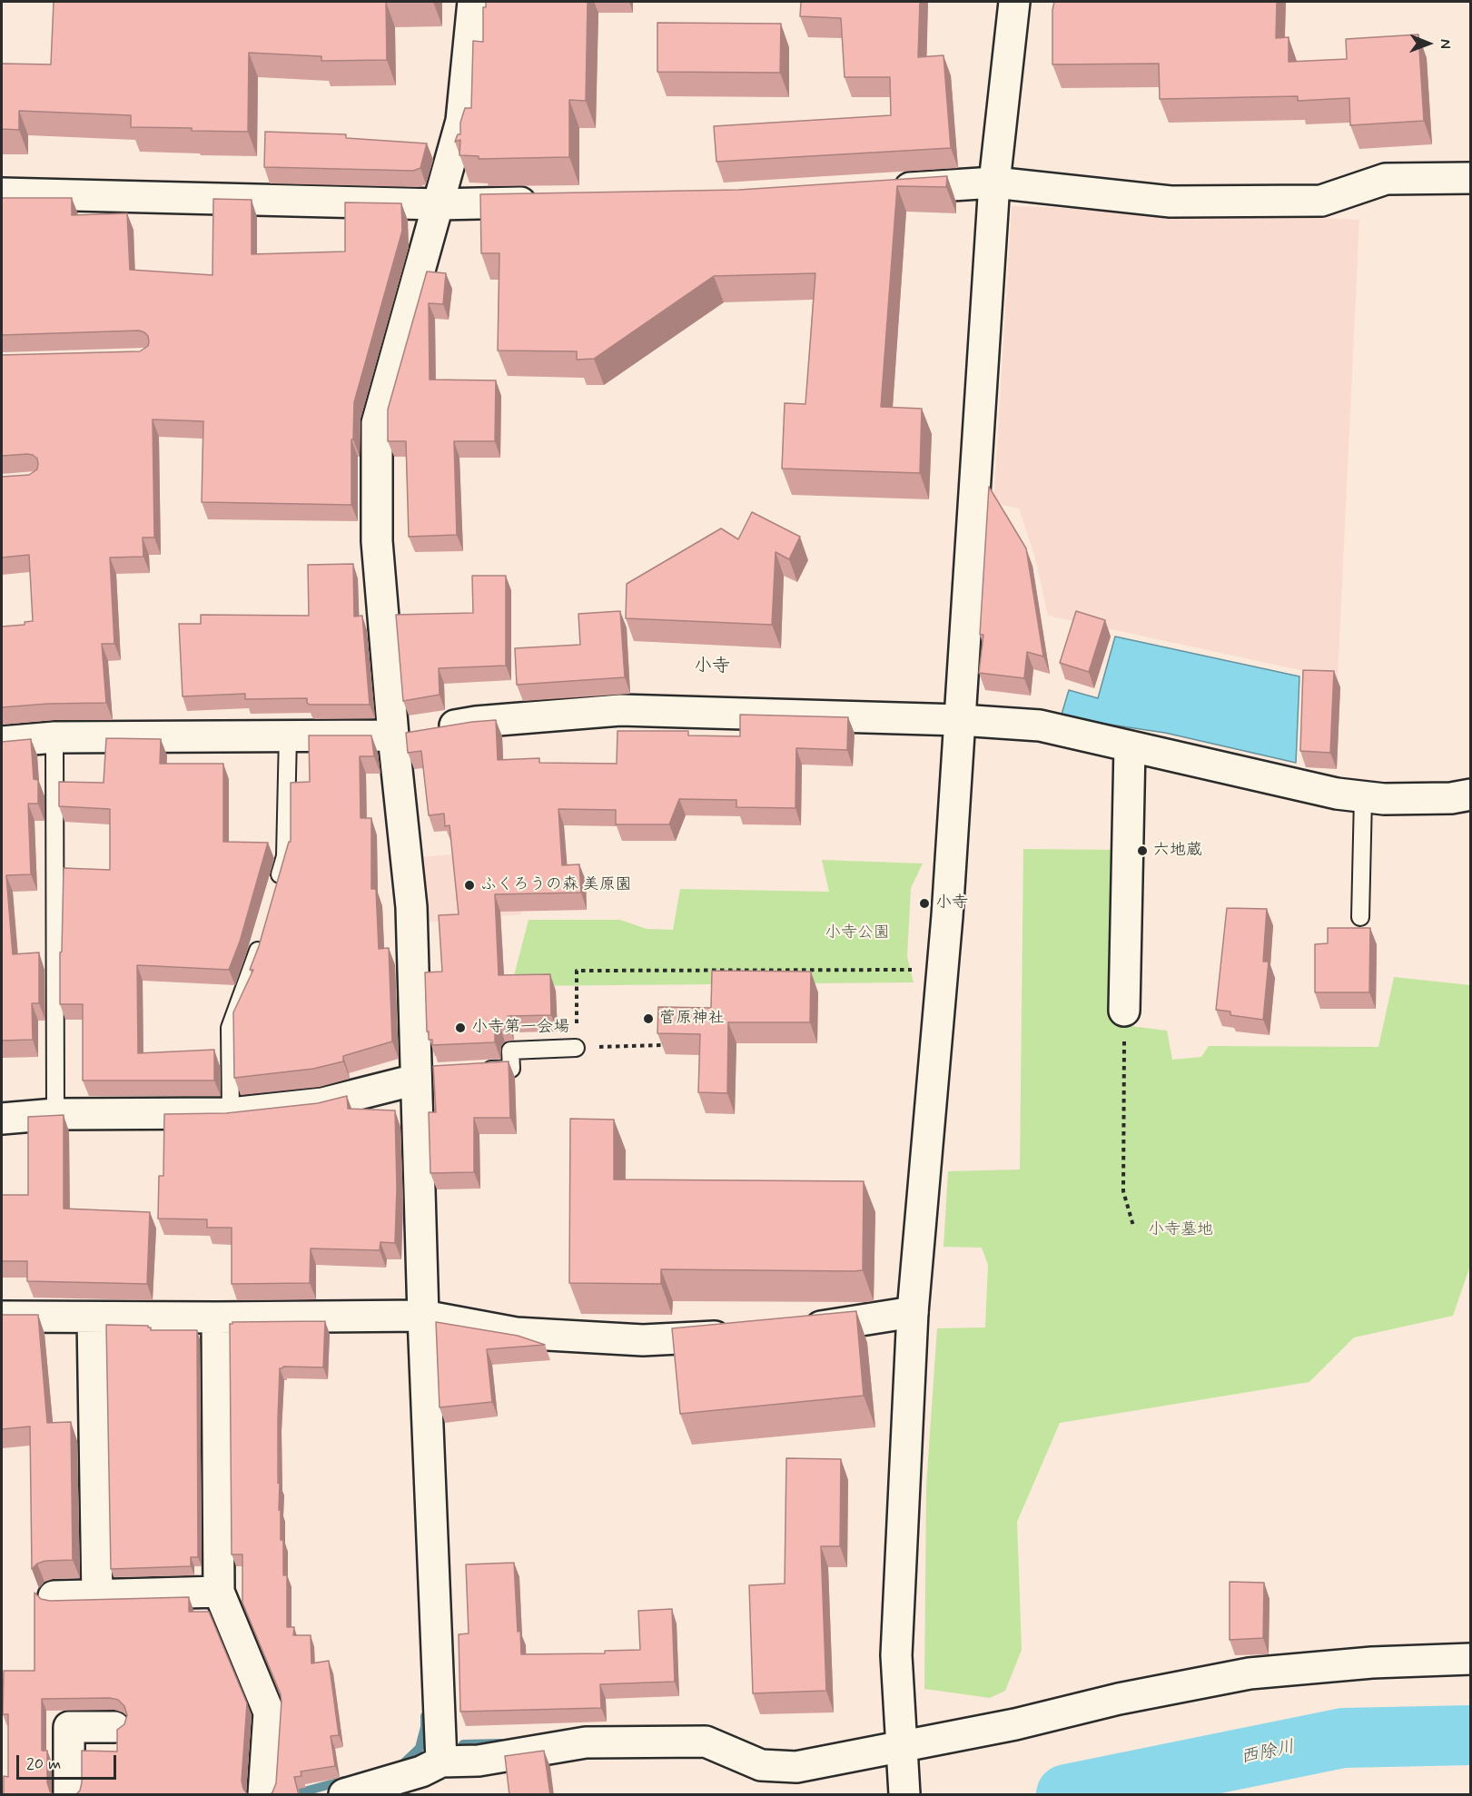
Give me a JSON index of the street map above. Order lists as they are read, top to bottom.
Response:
{
  "districts": ["小寺"],
  "water": ["西除川"],
  "parks": ["小寺公園", "小寺墓地"],
  "places": [
    "六地蔵",
    "ふくろうの森 美原園",
    "小寺",
    "菅原神社",
    "小寺第一会場"
  ],
  "scale_bar": "20 m",
  "north": "right"
}
